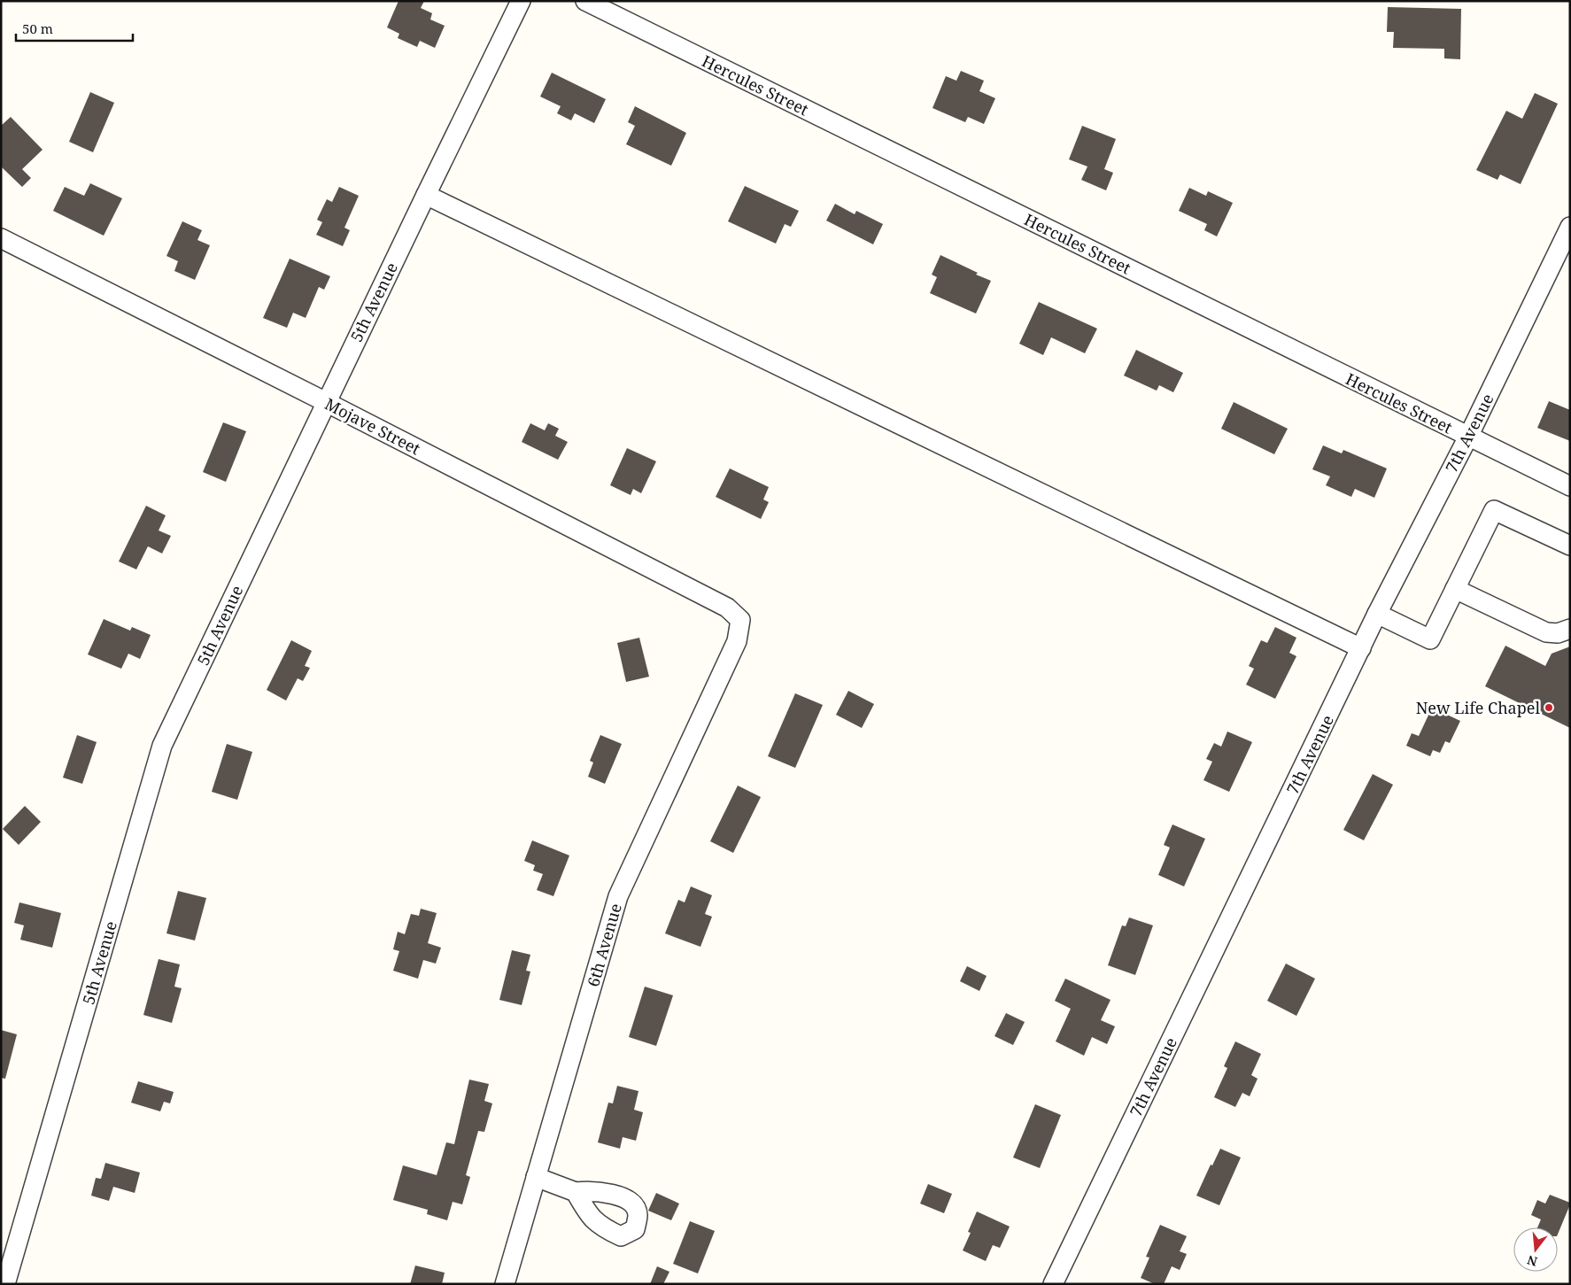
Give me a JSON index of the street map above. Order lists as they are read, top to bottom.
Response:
{
  "streets": {
    "street": [
      "Hercules Street",
      "5th Avenue",
      "Mojave Street",
      "7th Avenue",
      "6th Avenue"
    ]
  },
  "crossings": [
    ["Hercules Street", "7th Avenue"],
    ["5th Avenue", "Mojave Street"],
    ["Mojave Street", "6th Avenue"]
  ],
  "places": ["New Life Chapel"],
  "scale_bar": "50 m",
  "north": "bottom"
}
